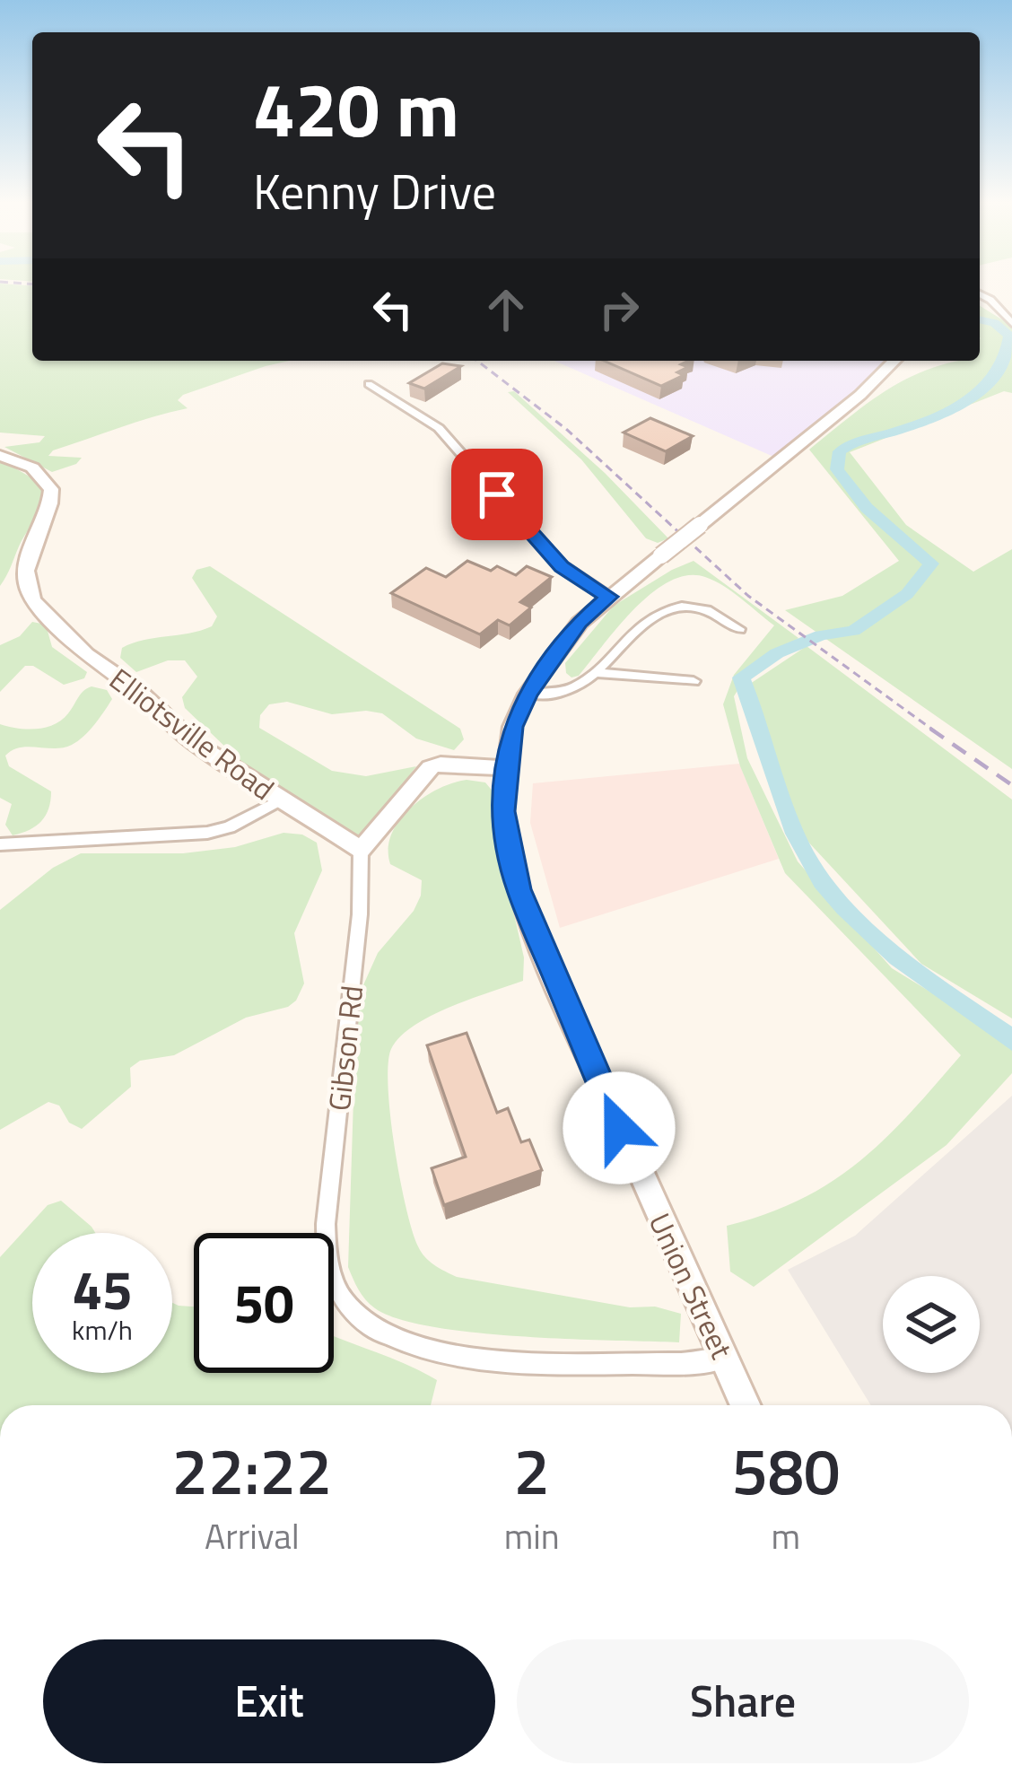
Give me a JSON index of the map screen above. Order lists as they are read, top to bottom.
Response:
{
  "streets": {
    "main road": ["Elliotsville Road", "Union Street"],
    "street": ["Gibson Rd"]
  },
  "crossings": [
    ["Elliotsville Road", "Gibson Rd"],
    ["Gibson Rd", "Union Street"]
  ],
  "page": {
    "turn": ["420 m", "Kenny Drive"],
    "speed": "45 km/h",
    "limit": "50",
    "eta": [
      "22:22",
      "Arrival",
      "2",
      "min",
      "580",
      "m"
    ],
    "buttons": ["Exit", "Share"]
  }
}
